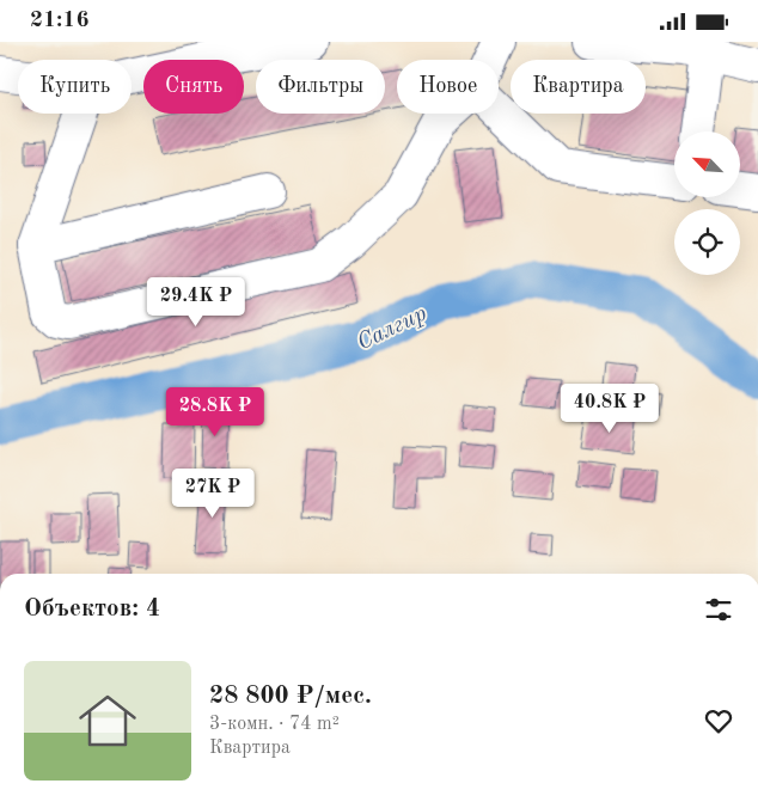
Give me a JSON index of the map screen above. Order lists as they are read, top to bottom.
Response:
{
  "water": ["Салгир"],
  "north": "top left",
  "page": {
    "status": "21:16",
    "chip": [
      "Купить",
      "Снять",
      "Фильтры",
      "Новое",
      "Квартира"
    ],
    "price": [
      "29.4K ₽",
      "40.8K ₽",
      "28.8K ₽",
      "27K ₽"
    ],
    "heading": "Объектов: 4",
    "list": [
      {
        "name": "28 800 ₽/мес.",
        "note": "3-комн. · 74 m² · Квартира"
      }
    ]
  }
}
